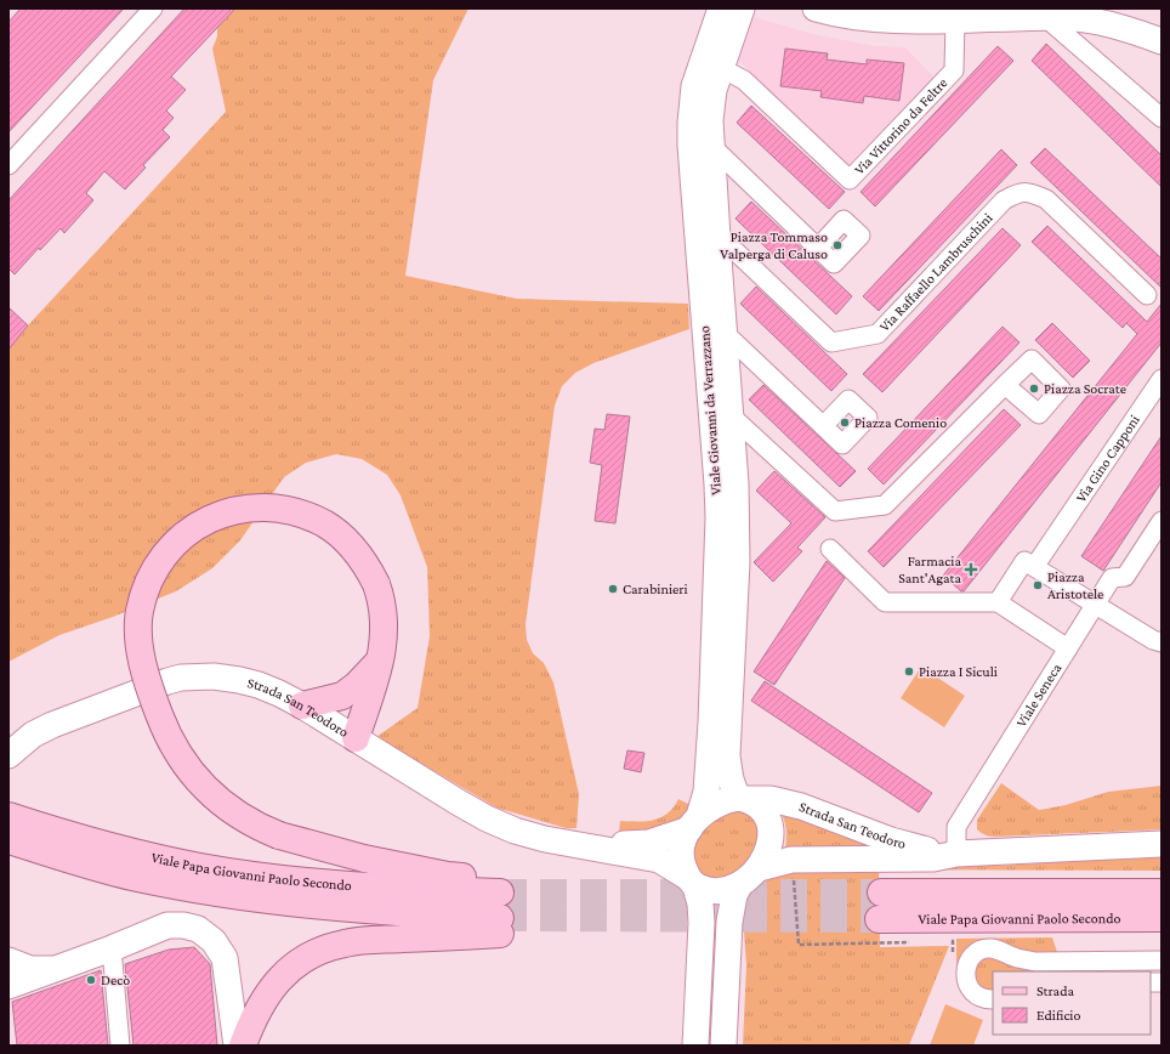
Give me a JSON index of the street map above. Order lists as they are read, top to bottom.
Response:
{
  "streets": {
    "main road": ["Viale Giovanni da Verrazzano", "Strada San Teodoro", "Viale Papa Giovanni Paolo Secondo"],
    "street": [
      "Via Vittorino da Feltre",
      "Via Raffaello Lambruschini",
      "Via Gino Capponi",
      "Viale Seneca"
    ]
  },
  "crossings": [
    ["Via Vittorino da Feltre", "Viale Giovanni da Verrazzano"],
    ["Via Raffaello Lambruschini", "Viale Giovanni da Verrazzano"],
    ["Viale Giovanni da Verrazzano", "Strada San Teodoro"],
    ["Viale Seneca", "Strada San Teodoro"]
  ],
  "places": {
    "other": [
      "Piazza Tommaso Valperga di Caluso",
      "Piazza Socrate",
      "Piazza Comenio",
      "Piazza Aristotele",
      "Carabinieri",
      "Piazza I Siculi",
      "Decò"
    ],
    "health": ["Farmacia Sant'Agata"]
  },
  "legend": ["Strada", "Edificio"]
}
